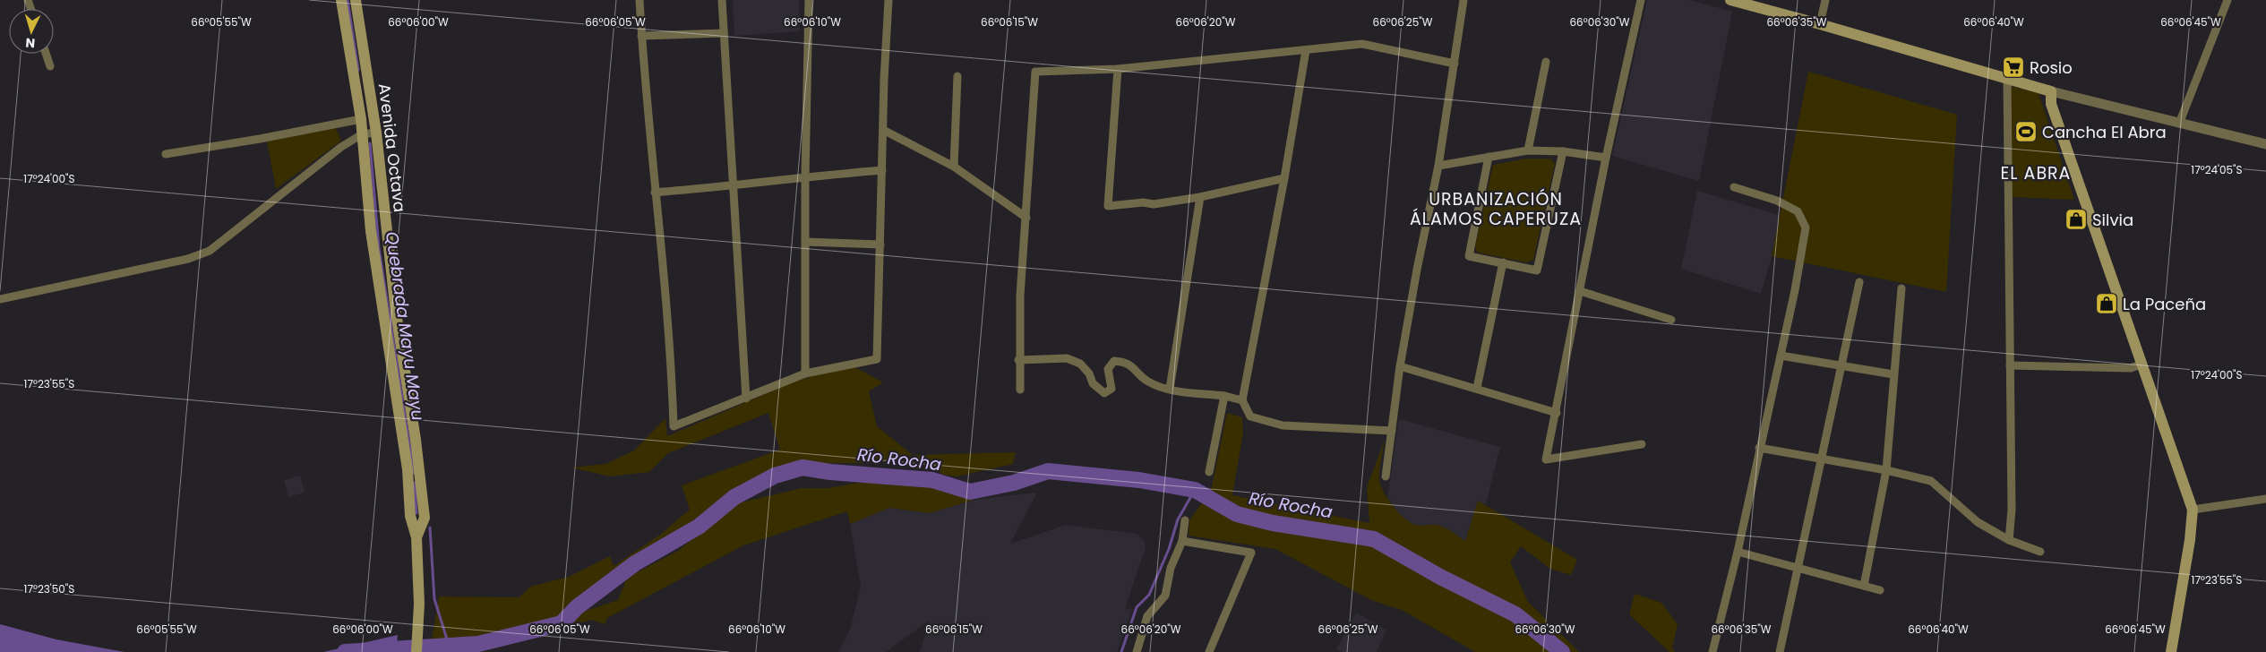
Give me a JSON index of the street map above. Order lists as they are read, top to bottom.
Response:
{
  "streets": {
    "main road": ["Avenida Octava"]
  },
  "districts": ["EL ABRA", "URBANIZACIÓN ÁLAMOS CAPERUZA"],
  "water": ["Quebrada Mayu Mayu", "Río Rocha"],
  "places": {
    "supermarket": ["Rosio"],
    "sports": ["Cancha El Abra"],
    "shop": ["Silvia", "La Paceña"]
  },
  "north": "bottom",
  "coordinates": [
    "66°05'55\"W",
    "66°06'00\"W",
    "66°06'05\"W",
    "66°06'10\"W",
    "66°06'15\"W",
    "66°06'20\"W",
    "66°06'25\"W",
    "66°06'30\"W",
    "66°06'40\"W",
    "66°06'45\"W",
    "66°06'35\"W",
    "17°24'05\"S",
    "17°24'00\"S",
    "17°23'55\"S",
    "17°23'50\"S"
  ]
}
